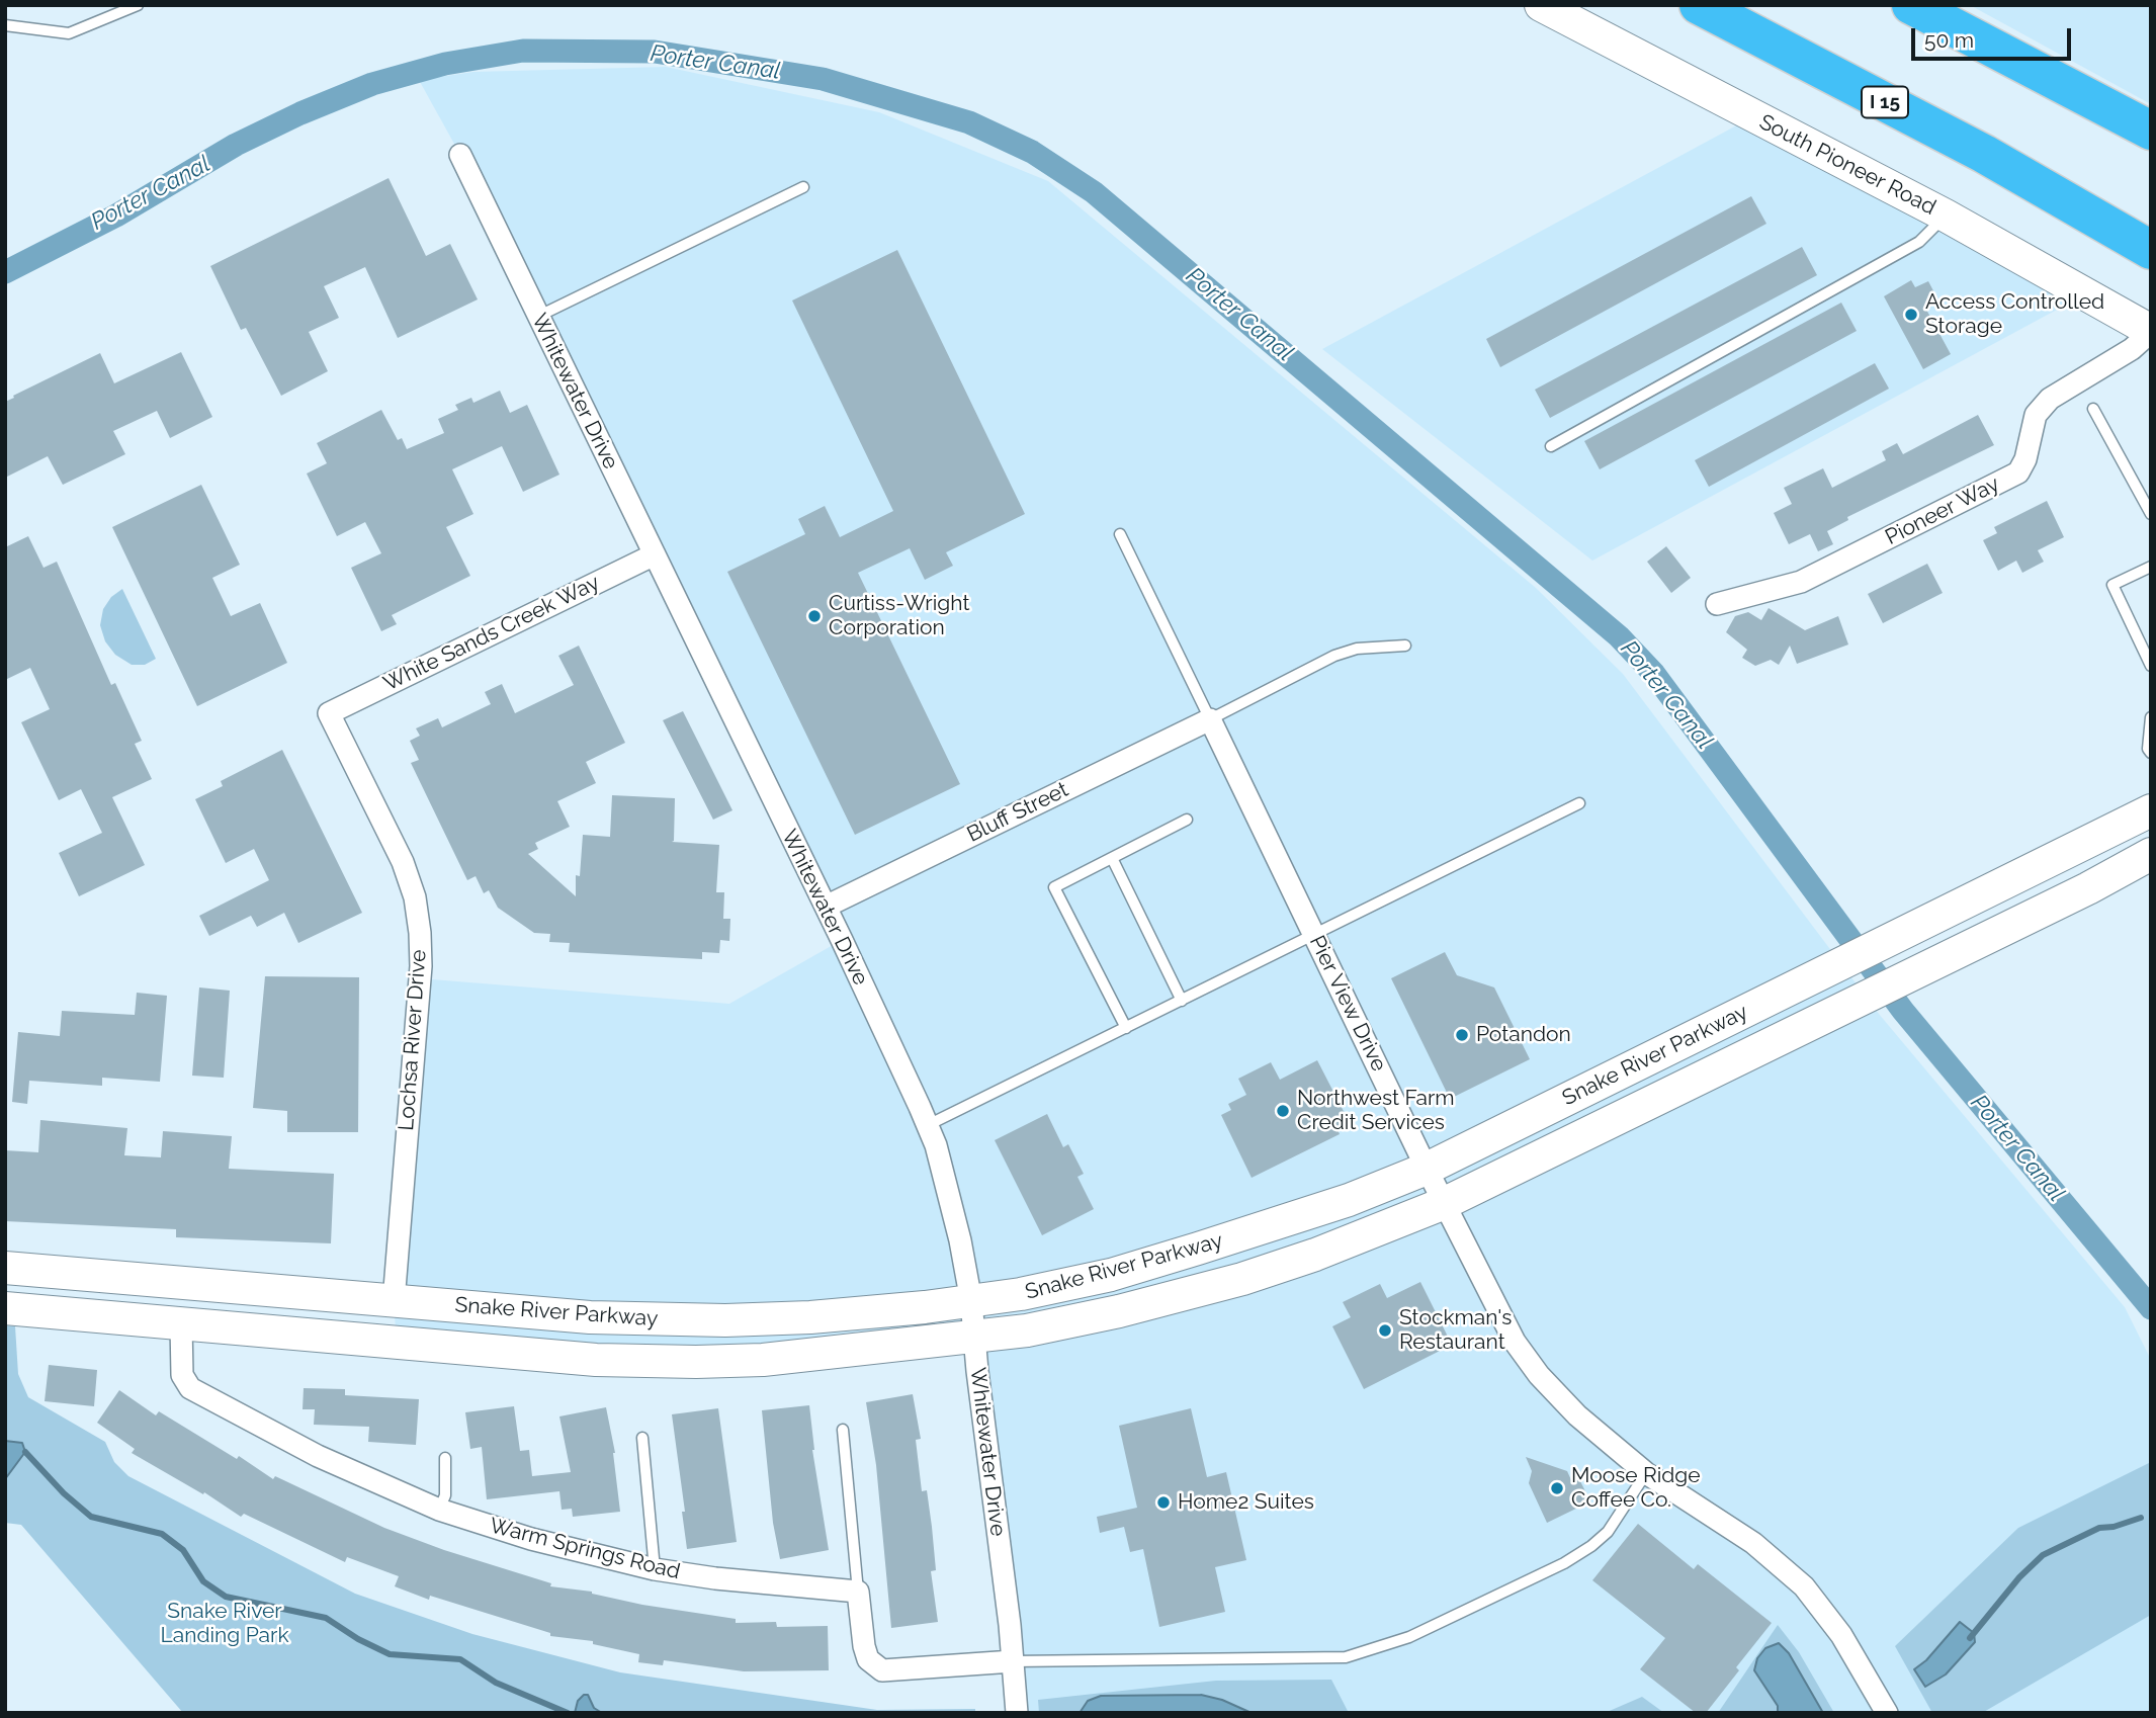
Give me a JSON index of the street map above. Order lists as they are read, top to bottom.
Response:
{
  "streets": {
    "highway": ["I 15"],
    "street": [
      "South Pioneer Road",
      "Whitewater Drive",
      "Pioneer Way",
      "White Sands Creek Way",
      "Bluff Street",
      "Pier View Drive",
      "Lochsa River Drive",
      "Snake River Parkway",
      "Warm Springs Road"
    ]
  },
  "crossings": [
    ["South Pioneer Road", "Pioneer Way"],
    ["Whitewater Drive", "White Sands Creek Way"],
    ["Whitewater Drive", "Bluff Street"],
    ["Whitewater Drive", "Snake River Parkway"],
    ["White Sands Creek Way", "Lochsa River Drive"],
    ["Bluff Street", "Pier View Drive"],
    ["Pier View Drive", "Snake River Parkway"],
    ["Lochsa River Drive", "Snake River Parkway"],
    ["Snake River Parkway", "Warm Springs Road"]
  ],
  "water": ["Porter Canal"],
  "parks": ["Snake River Landing Park"],
  "places": [
    "Access Controlled Storage",
    "Curtiss-Wright Corporation",
    "Potandon",
    "Northwest Farm Credit Services",
    "Stockman's Restaurant",
    "Moose Ridge Coffee Co.",
    "Home2 Suites"
  ],
  "scale_bar": "50 m"
}
